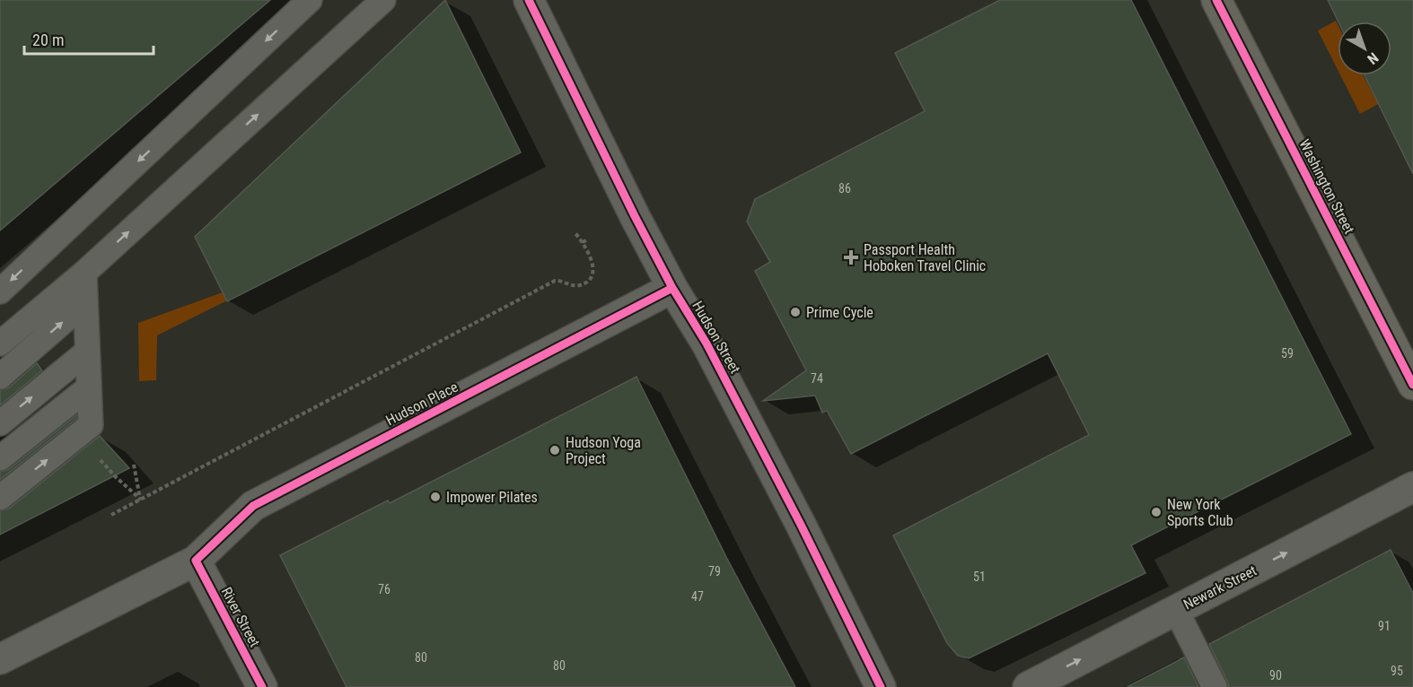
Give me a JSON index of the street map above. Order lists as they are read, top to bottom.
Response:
{
  "streets": {
    "main road": ["Washington Street"],
    "street": [
      "Hudson Street",
      "Hudson Place",
      "Newark Street",
      "River Street"
    ]
  },
  "crossings": [
    ["Hudson Street", "Hudson Place"],
    ["Hudson Place", "River Street"]
  ],
  "one_way": ["Newark Street"],
  "places": {
    "health": ["Passport Health Hoboken Travel Clinic"],
    "other": [
      "Prime Cycle",
      "Hudson Yoga Project",
      "Impower Pilates",
      "New York Sports Club"
    ]
  },
  "house_numbers": [
    "86",
    "59",
    "74",
    "79",
    "51",
    "76",
    "47",
    "91",
    "80",
    "80",
    "95",
    "90"
  ],
  "scale_bar": "20 m",
  "north": "bottom right"
}
